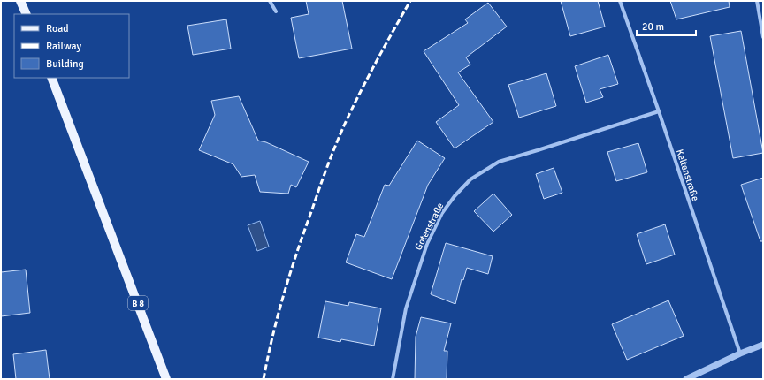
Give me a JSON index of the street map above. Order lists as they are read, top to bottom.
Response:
{
  "streets": {
    "main road": ["B 8"],
    "street": ["Keltenstraße", "Gotenstraße"]
  },
  "crossings": [
    ["Keltenstraße", "Gotenstraße"]
  ],
  "legend": ["Road", "Railway", "Building"],
  "scale_bar": "20 m"
}
